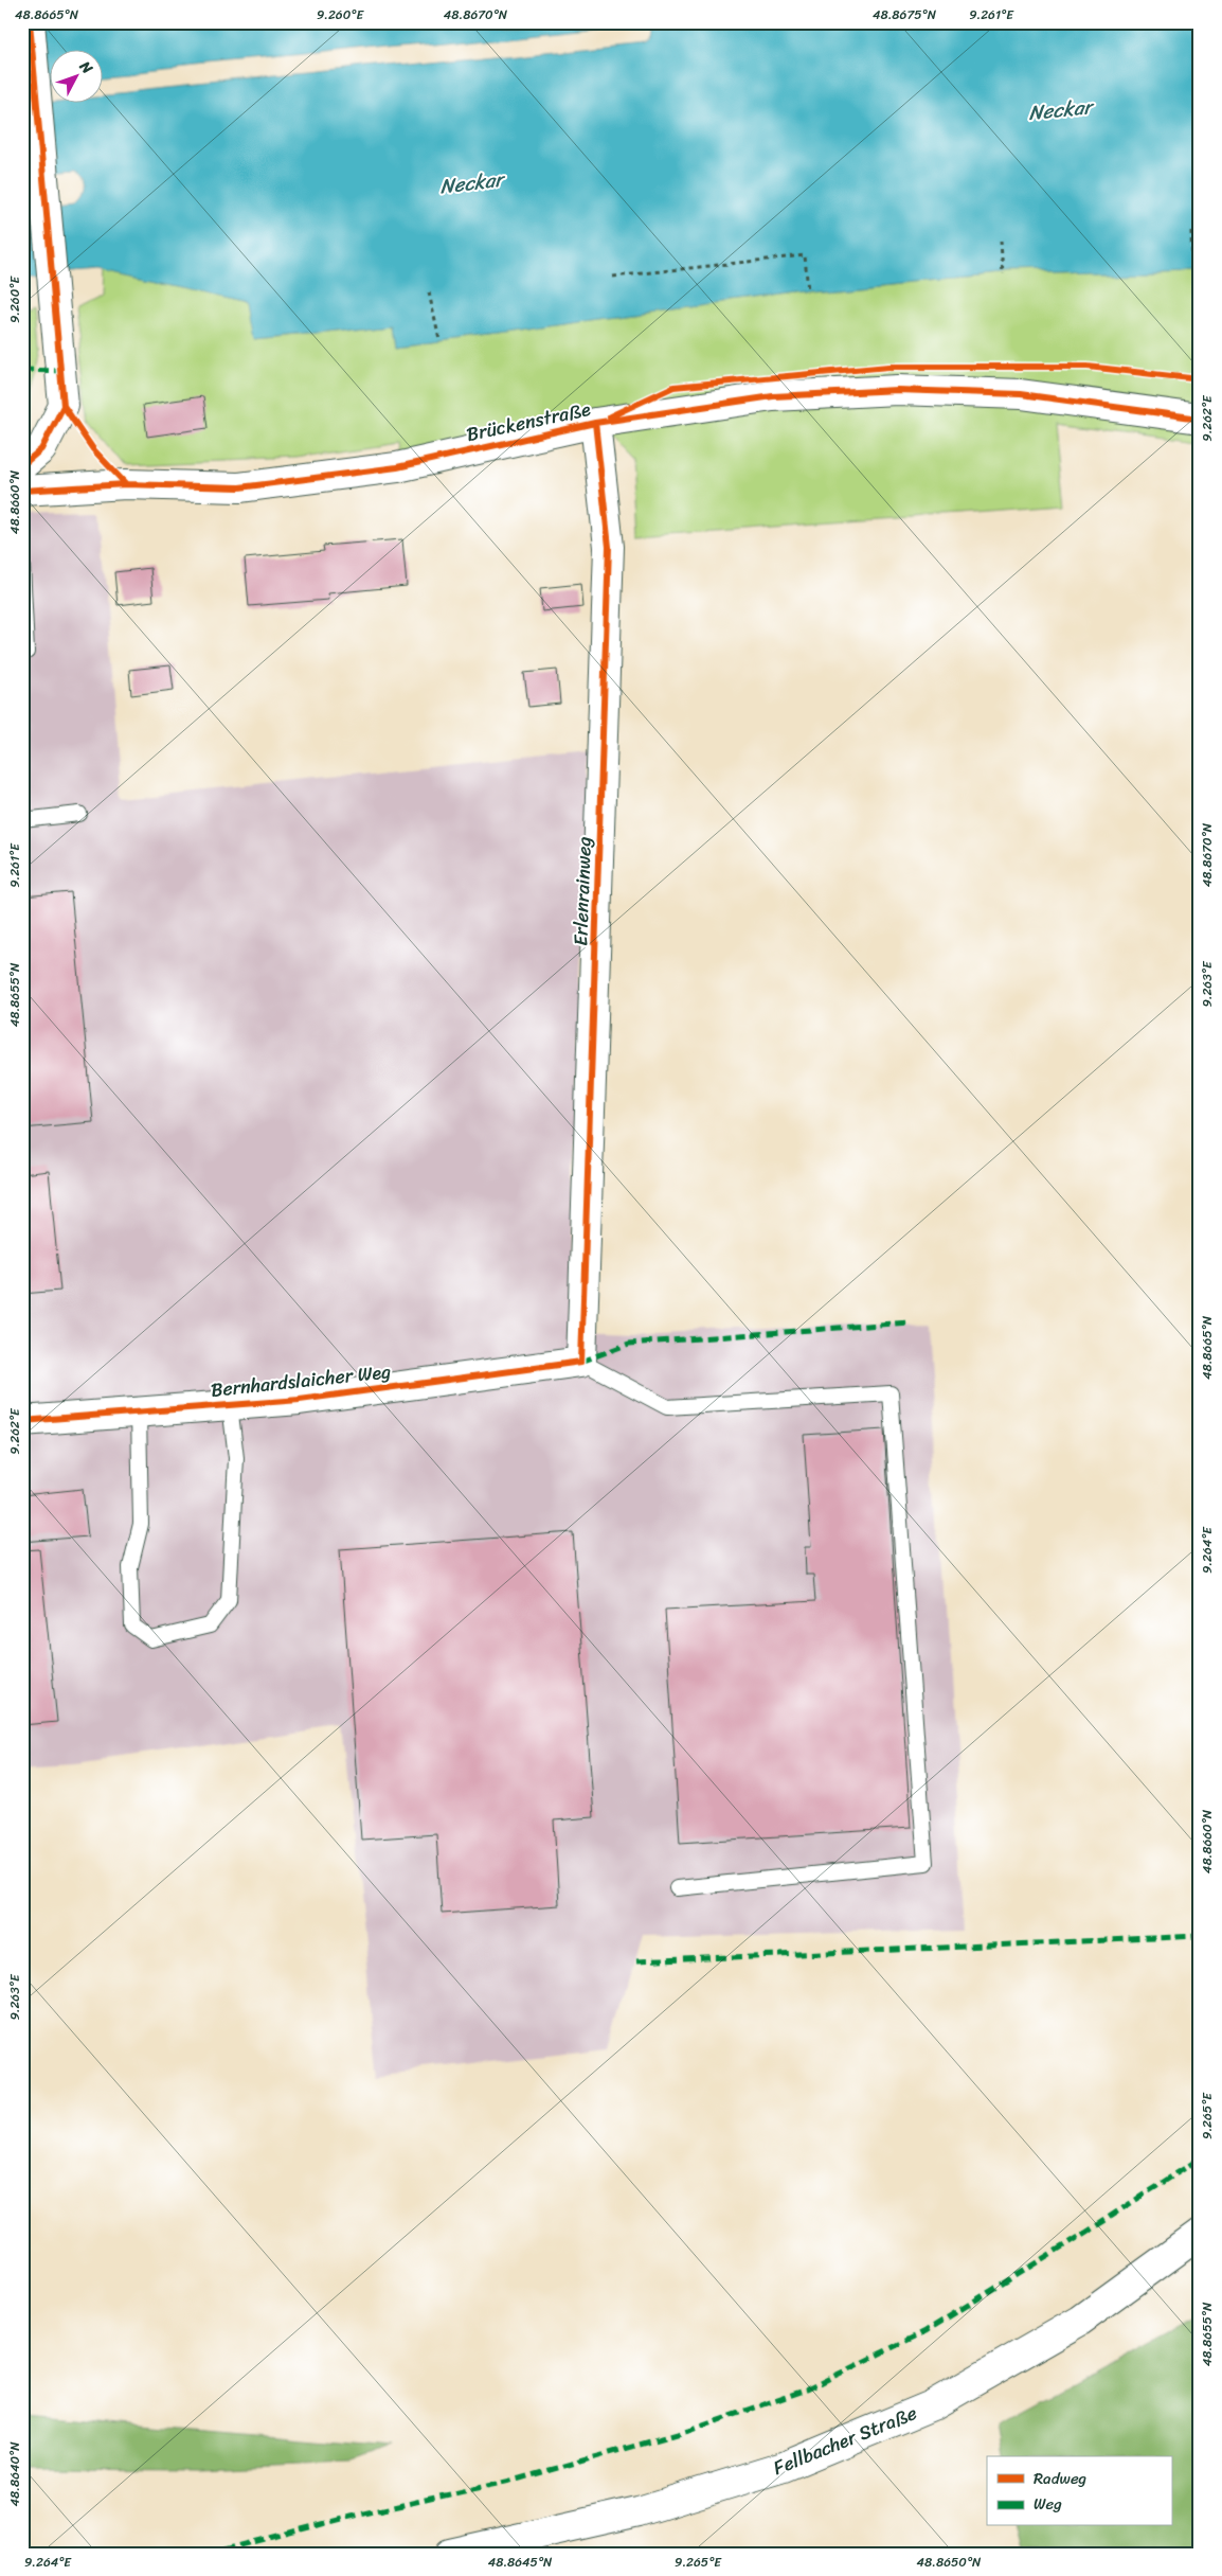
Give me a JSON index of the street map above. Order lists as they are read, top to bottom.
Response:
{
  "streets": {
    "street": [
      "Brückenstraße",
      "Erlenrainweg",
      "Bernhardslaicher Weg",
      "Fellbacher Straße"
    ]
  },
  "crossings": [
    ["Brückenstraße", "Erlenrainweg"],
    ["Erlenrainweg", "Bernhardslaicher Weg"]
  ],
  "water": ["Neckar"],
  "legend": ["Radweg", "Weg"],
  "north": "top right",
  "coordinates": [
    "48.8665°N",
    "9.260°E",
    "48.8670°N",
    "48.8675°N",
    "9.261°E",
    "9.262°E",
    "48.8660°N",
    "9.263°E",
    "48.8655°N",
    "9.264°E",
    "9.265°E",
    "48.8640°N",
    "48.8645°N",
    "48.8650°N"
  ]
}
